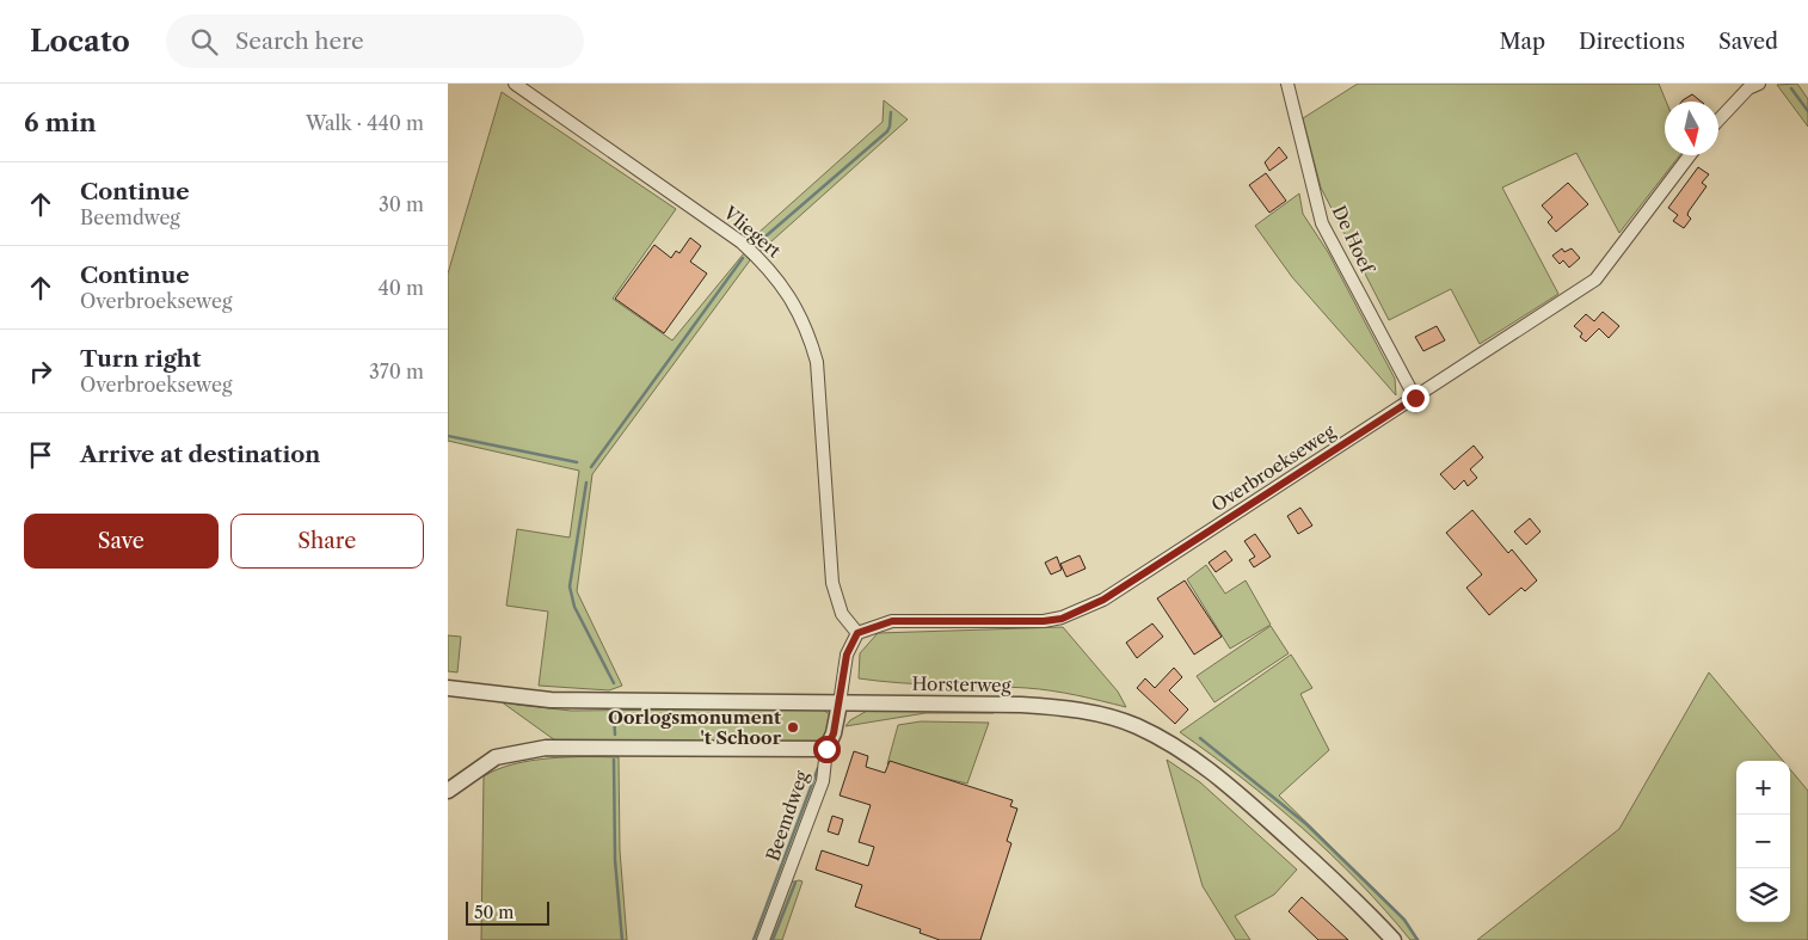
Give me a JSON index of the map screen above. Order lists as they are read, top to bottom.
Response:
{
  "streets": {
    "street": [
      "Vliegert",
      "De Hoef",
      "Overbroekseweg",
      "Horsterweg",
      "Beemdweg"
    ]
  },
  "crossings": [
    ["Vliegert", "Overbroekseweg"],
    ["De Hoef", "Overbroekseweg"],
    ["Horsterweg", "Beemdweg"]
  ],
  "places": ["Oorlogsmonument 't Schoor"],
  "scale_bar": "50 m",
  "north": "bottom",
  "page": {
    "header": "Locato",
    "search": "Search here",
    "nav": ["Map", "Directions", "Saved"],
    "heading": ["6 min", "Walk · 440 m"],
    "list": [
      ["Continue", "Beemdweg", "30 m"],
      ["Continue", "Overbroekseweg", "40 m"],
      ["Turn right", "Overbroekseweg", "370 m"],
      "Arrive at destination"
    ],
    "buttons": ["Save", "Share"],
    "map_buttons": ["+", "−"],
    "scale": "50 m"
  }
}
